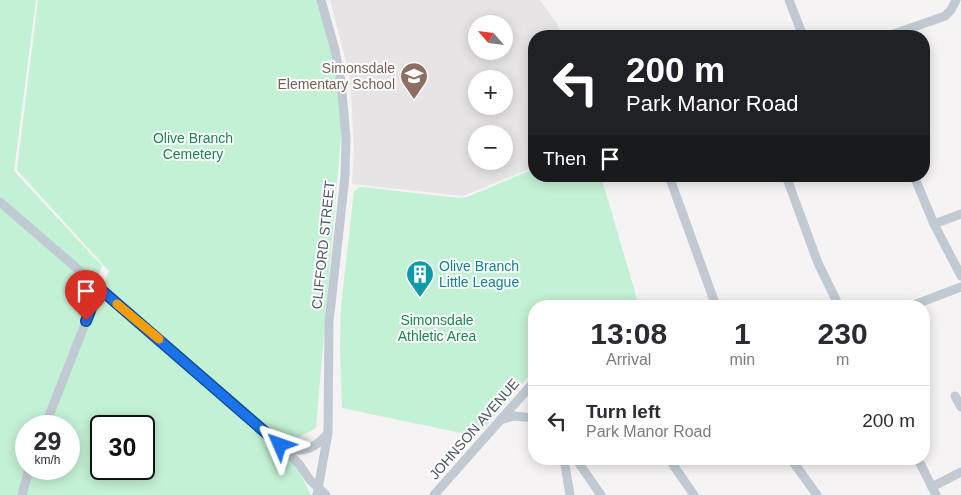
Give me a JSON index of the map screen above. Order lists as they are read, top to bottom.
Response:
{
  "streets": {
    "street": ["CLIFFORD STREET", "JOHNSON AVENUE"]
  },
  "parks": ["Olive Branch Cemetery", "Simonsdale Athletic Area"],
  "places": {
    "school or university": ["Simonsdale Elementary School"],
    "building": ["Olive Branch Little League"]
  },
  "north": "top left",
  "page": {
    "map_buttons": ["+", "−"],
    "turn": ["200 m", "Park Manor Road"],
    "then": "Then",
    "eta": [
      "13:08",
      "Arrival",
      "1",
      "min",
      "230",
      "m"
    ],
    "list": [
      {
        "name": "Turn left",
        "note": "Park Manor Road",
        "value": "200 m"
      }
    ],
    "speed": "29 km/h",
    "limit": "30"
  }
}
